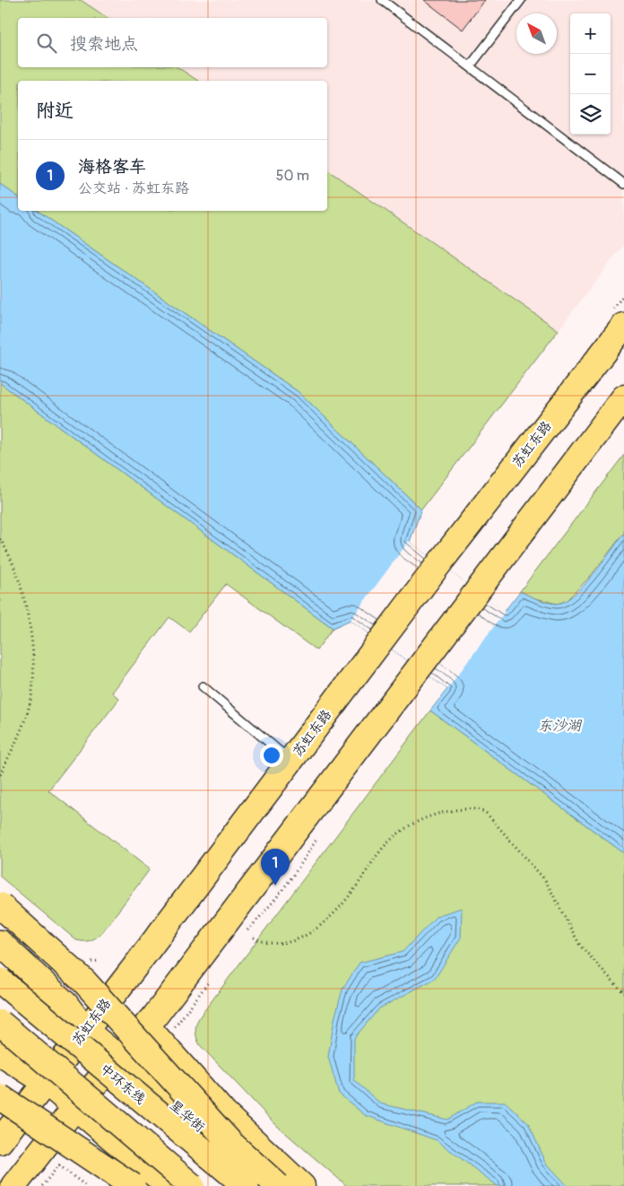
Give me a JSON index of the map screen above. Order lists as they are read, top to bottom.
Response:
{
  "streets": {
    "main road": ["苏虹东路", "中环东线", "星华街"]
  },
  "crossings": [
    ["苏虹东路", "星华街"]
  ],
  "water": ["东沙湖"],
  "north": "top left",
  "page": {
    "map_buttons": ["+", "−"],
    "search": "搜索地点",
    "heading": "附近",
    "list": [
      {
        "mark": "1",
        "name": "海格客车",
        "note": "公交站 · 苏虹东路",
        "value": "50 m"
      }
    ],
    "pins": "1"
  }
}
